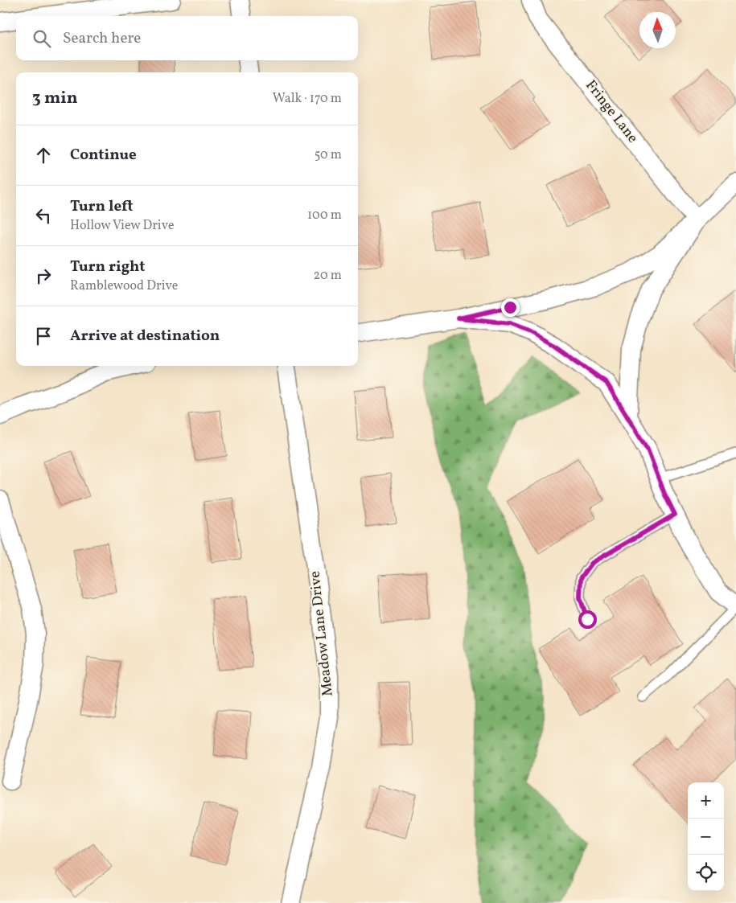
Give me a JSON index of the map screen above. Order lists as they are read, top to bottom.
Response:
{
  "streets": {
    "street": ["Fringe Lane", "Meadow Lane Drive"]
  },
  "north": "top",
  "page": {
    "search": "Search here",
    "heading": ["3 min", "Walk · 170 m"],
    "list": [
      ["Continue", "50 m"],
      ["Turn left", "Hollow View Drive", "100 m"],
      ["Turn right", "Ramblewood Drive", "20 m"],
      "Arrive at destination"
    ],
    "map_buttons": ["+", "−"]
  }
}
